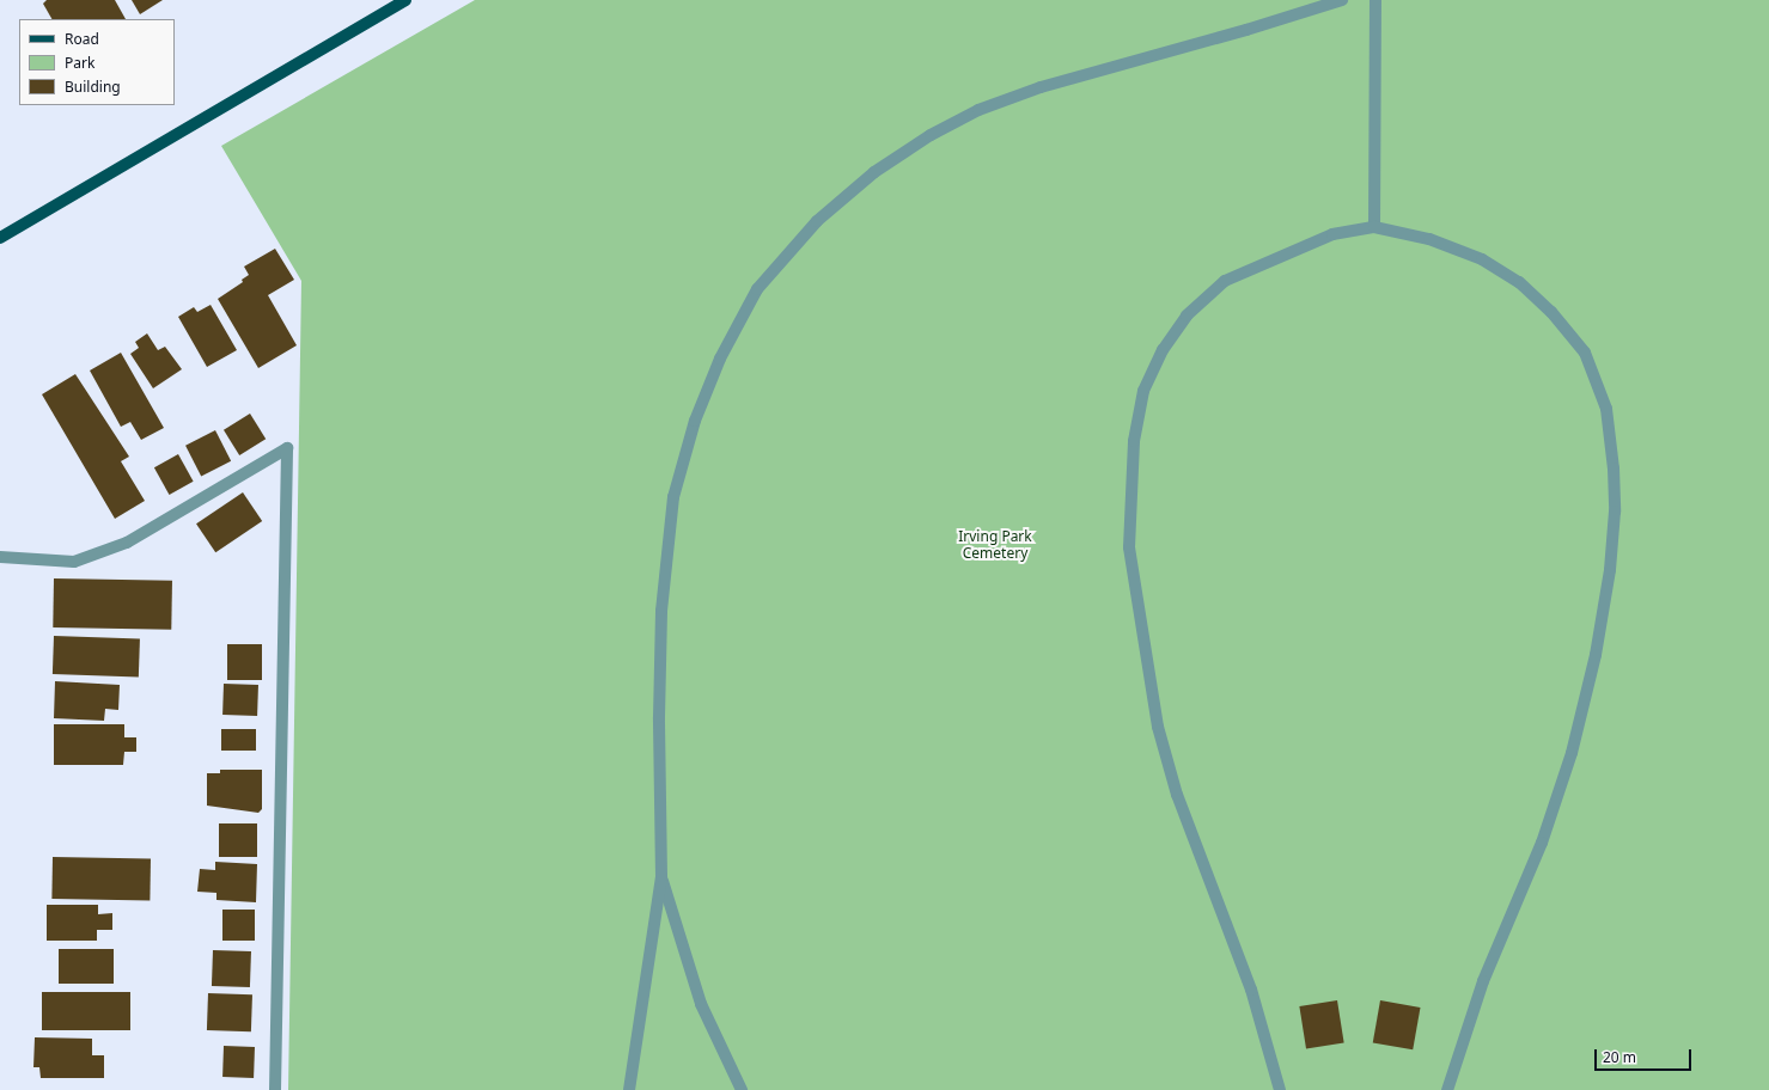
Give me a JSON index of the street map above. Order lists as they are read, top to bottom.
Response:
{
  "parks": ["Irving Park Cemetery"],
  "legend": ["Road", "Park", "Building"],
  "scale_bar": "20 m"
}
